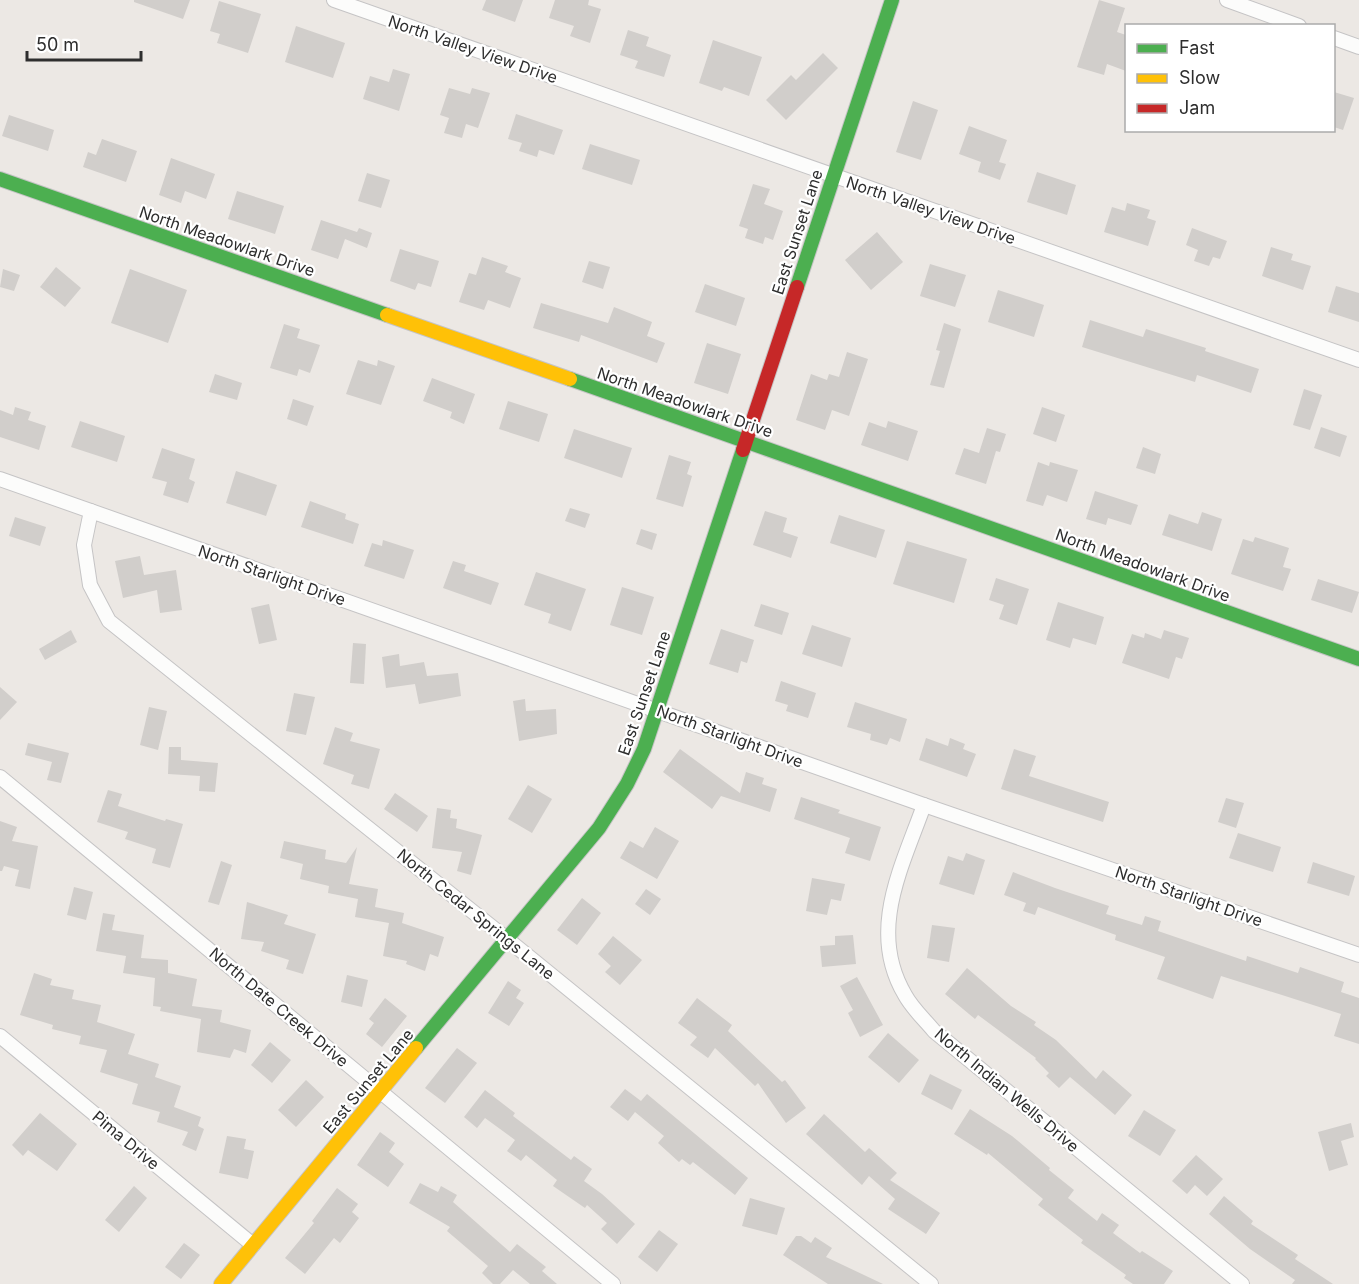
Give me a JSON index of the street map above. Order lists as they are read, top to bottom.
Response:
{
  "streets": {
    "street": [
      "North Valley View Drive",
      "East Sunset Lane",
      "North Meadowlark Drive",
      "North Starlight Drive",
      "North Cedar Springs Lane",
      "North Date Creek Drive",
      "North Indian Wells Drive",
      "Pima Drive"
    ]
  },
  "crossings": [
    ["North Valley View Drive", "East Sunset Lane"],
    ["East Sunset Lane", "North Meadowlark Drive"],
    ["East Sunset Lane", "North Starlight Drive"],
    ["East Sunset Lane", "North Cedar Springs Lane"],
    ["East Sunset Lane", "North Date Creek Drive"],
    ["East Sunset Lane", "Pima Drive"],
    ["North Starlight Drive", "North Cedar Springs Lane"],
    ["North Starlight Drive", "North Indian Wells Drive"]
  ],
  "legend": ["Fast", "Slow", "Jam"],
  "scale_bar": "50 m"
}
